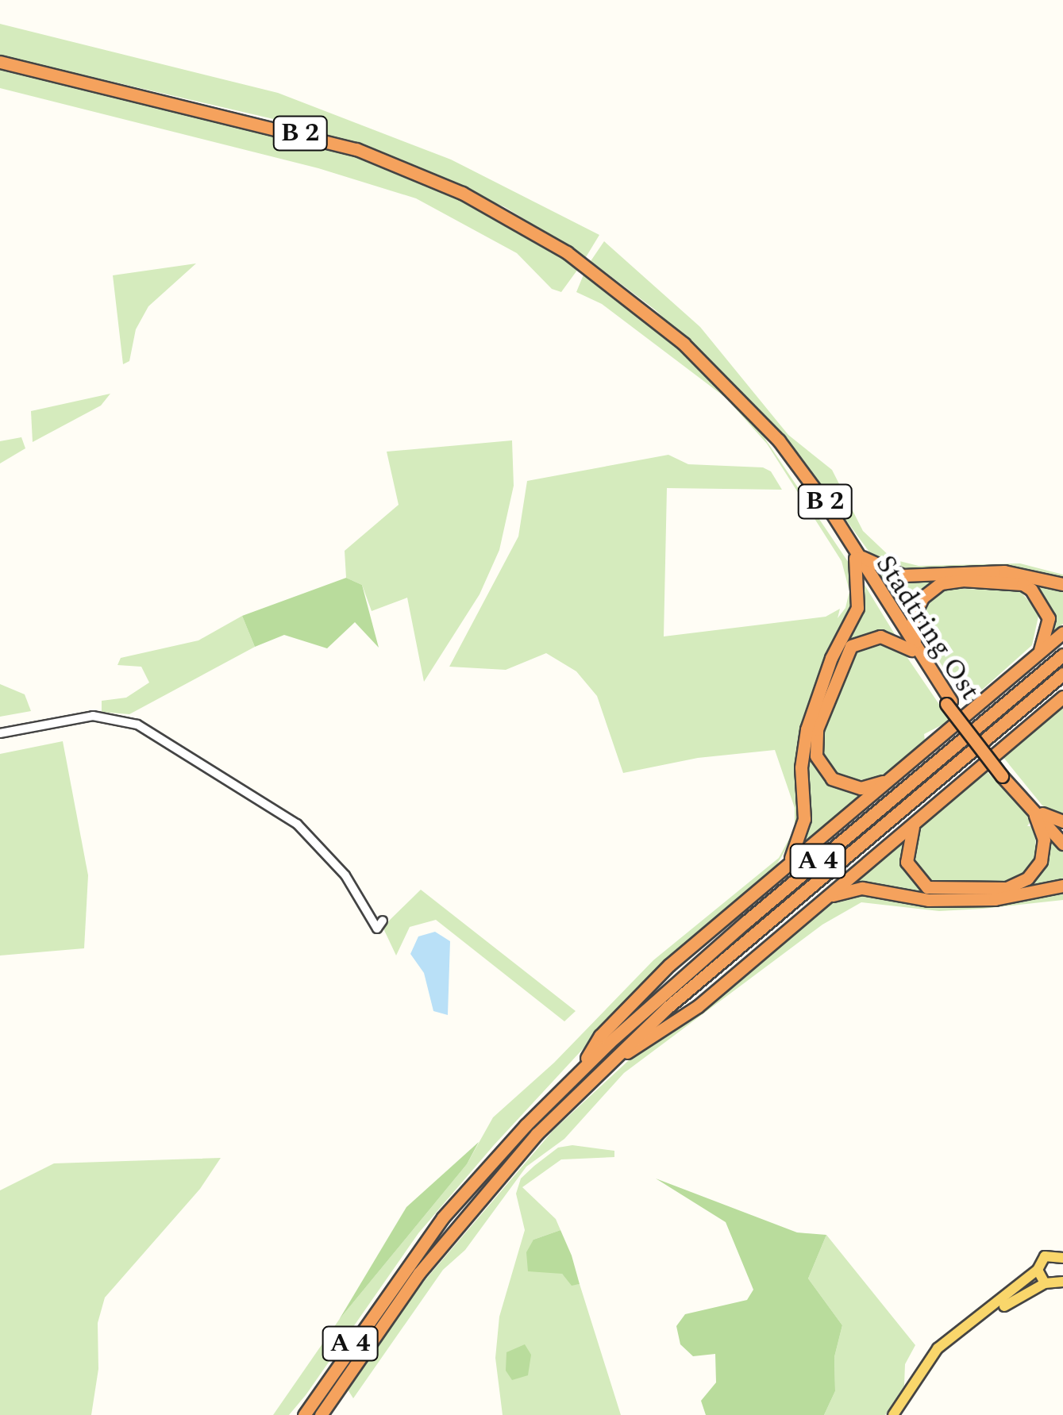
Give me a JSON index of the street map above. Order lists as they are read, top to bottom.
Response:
{
  "streets": {
    "highway": ["B 2", "Stadtring Ost", "A 4"]
  },
  "crossings": [
    ["B 2", "Stadtring Ost"]
  ]
}
